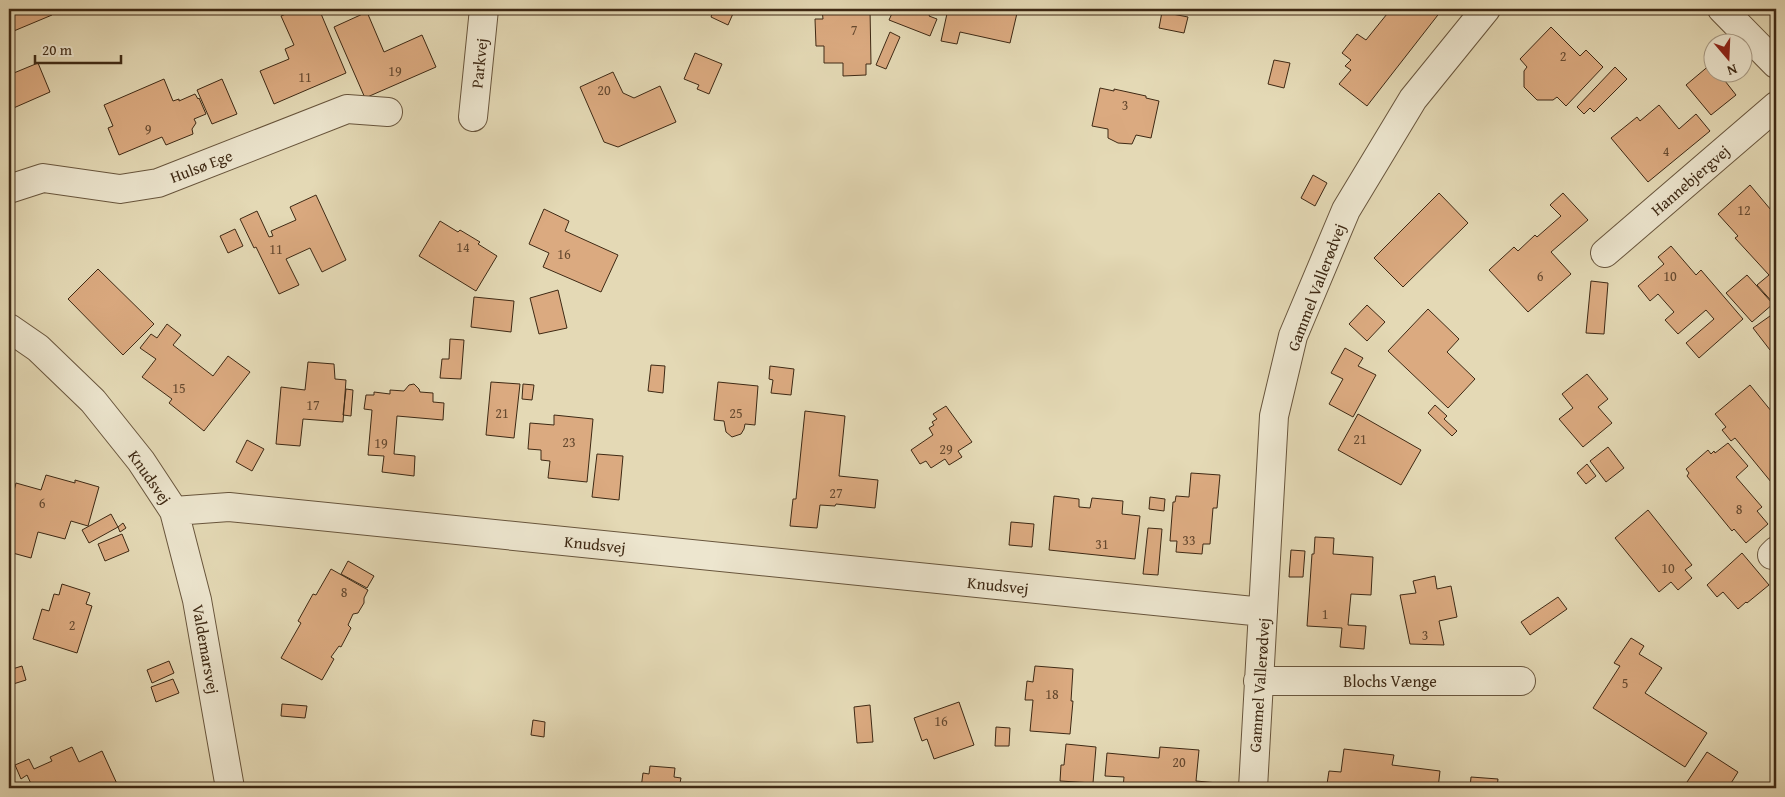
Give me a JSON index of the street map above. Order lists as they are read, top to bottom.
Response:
{
  "streets": {
    "street": [
      "Parkvej",
      "Hulsø Ege",
      "Hannebjergvej",
      "Gammel Vallerødvej",
      "Knudsvej",
      "Valdemarsvej",
      "Blochs Vænge"
    ]
  },
  "crossings": [
    ["Gammel Vallerødvej", "Knudsvej"],
    ["Gammel Vallerødvej", "Blochs Vænge"],
    ["Knudsvej", "Valdemarsvej"]
  ],
  "house_numbers": [
    "7",
    "2",
    "19",
    "11",
    "20",
    "3",
    "9",
    "4",
    "12",
    "14",
    "11",
    "16",
    "6",
    "10",
    "15",
    "17",
    "21",
    "25",
    "21",
    "23",
    "19",
    "29",
    "27",
    "6",
    "8",
    "33",
    "31",
    "10",
    "8",
    "1",
    "2",
    "3",
    "5",
    "18",
    "16",
    "20"
  ],
  "scale_bar": "20 m",
  "north": "bottom"
}
